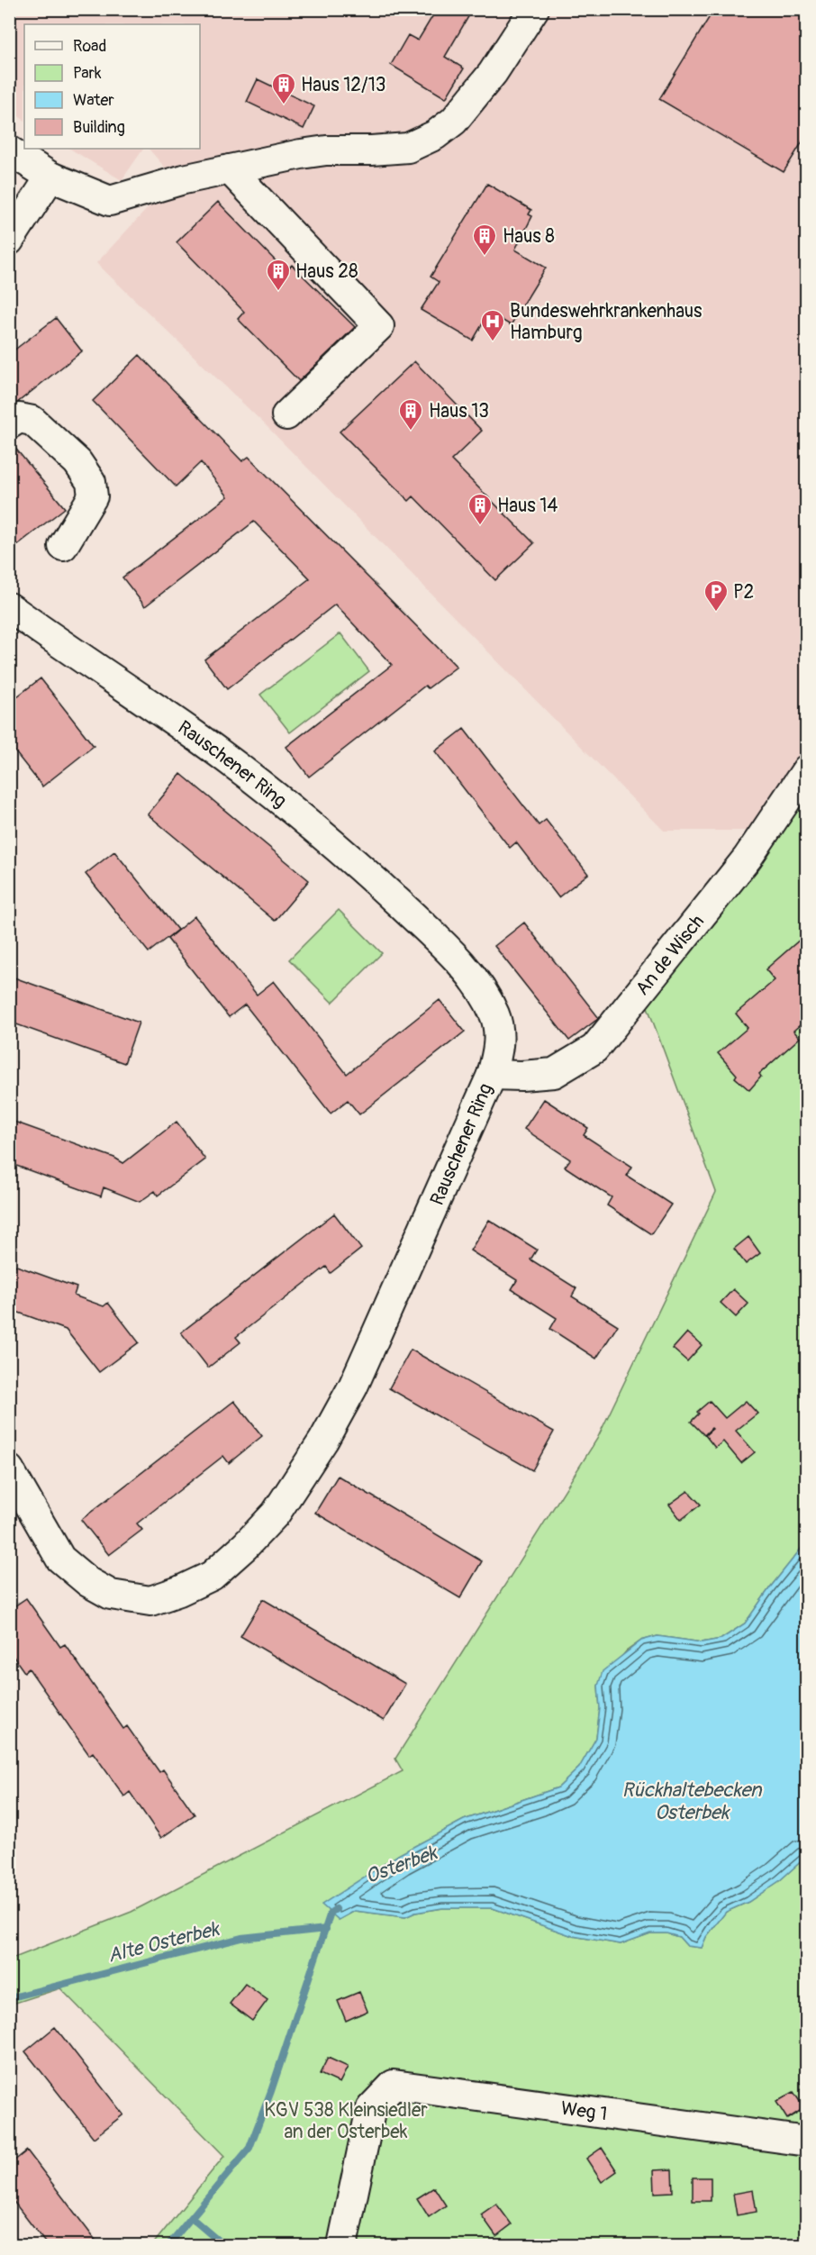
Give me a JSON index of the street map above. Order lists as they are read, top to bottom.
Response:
{
  "streets": {
    "street": ["Rauschener Ring", "An de Wisch", "Weg 1"]
  },
  "crossings": [
    ["Rauschener Ring", "An de Wisch"]
  ],
  "water": ["Rückhaltebecken Osterbek", "Osterbek", "Alte Osterbek"],
  "parks": ["KGV 538 Kleinsiedler an der Osterbek"],
  "places": {
    "building": [
      "Haus 12/13",
      "Haus 8",
      "Haus 28",
      "Haus 13",
      "Haus 14"
    ],
    "hospital": ["Bundeswehrkrankenhaus Hamburg"],
    "parking": ["P2"]
  },
  "legend": [
    "Road",
    "Park",
    "Water",
    "Building"
  ]
}
